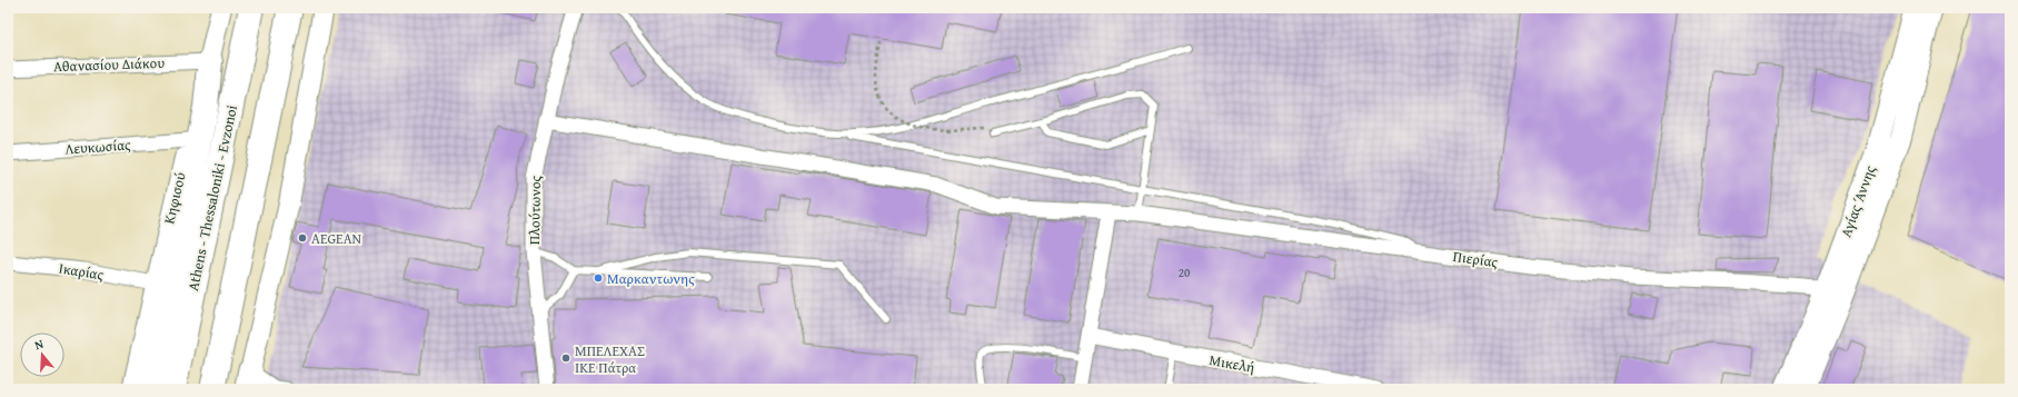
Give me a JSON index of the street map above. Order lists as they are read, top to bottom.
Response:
{
  "streets": {
    "highway": ["Athens - Thessaloniki - Evzonoi"],
    "street": [
      "Αθανασίου Διάκου",
      "Λευκωσίας",
      "Κηφισού",
      "Αγίας Άννης",
      "Πλούτωνος",
      "Πιερίας",
      "Ικαρίας",
      "Μικελή"
    ]
  },
  "crossings": [
    ["Αθανασίου Διάκου", "Κηφισού"],
    ["Λευκωσίας", "Κηφισού"],
    ["Κηφισού", "Ικαρίας"],
    ["Αγίας Άννης", "Πιερίας"],
    ["Πλούτωνος", "Πιερίας"]
  ],
  "places": ["AEGEAN", "Μαρκαντωνης", "ΜΠΕΛΕΧΑΣ ΙΚΕ Πάτρα"],
  "house_numbers": ["20"],
  "north": "top"
}
